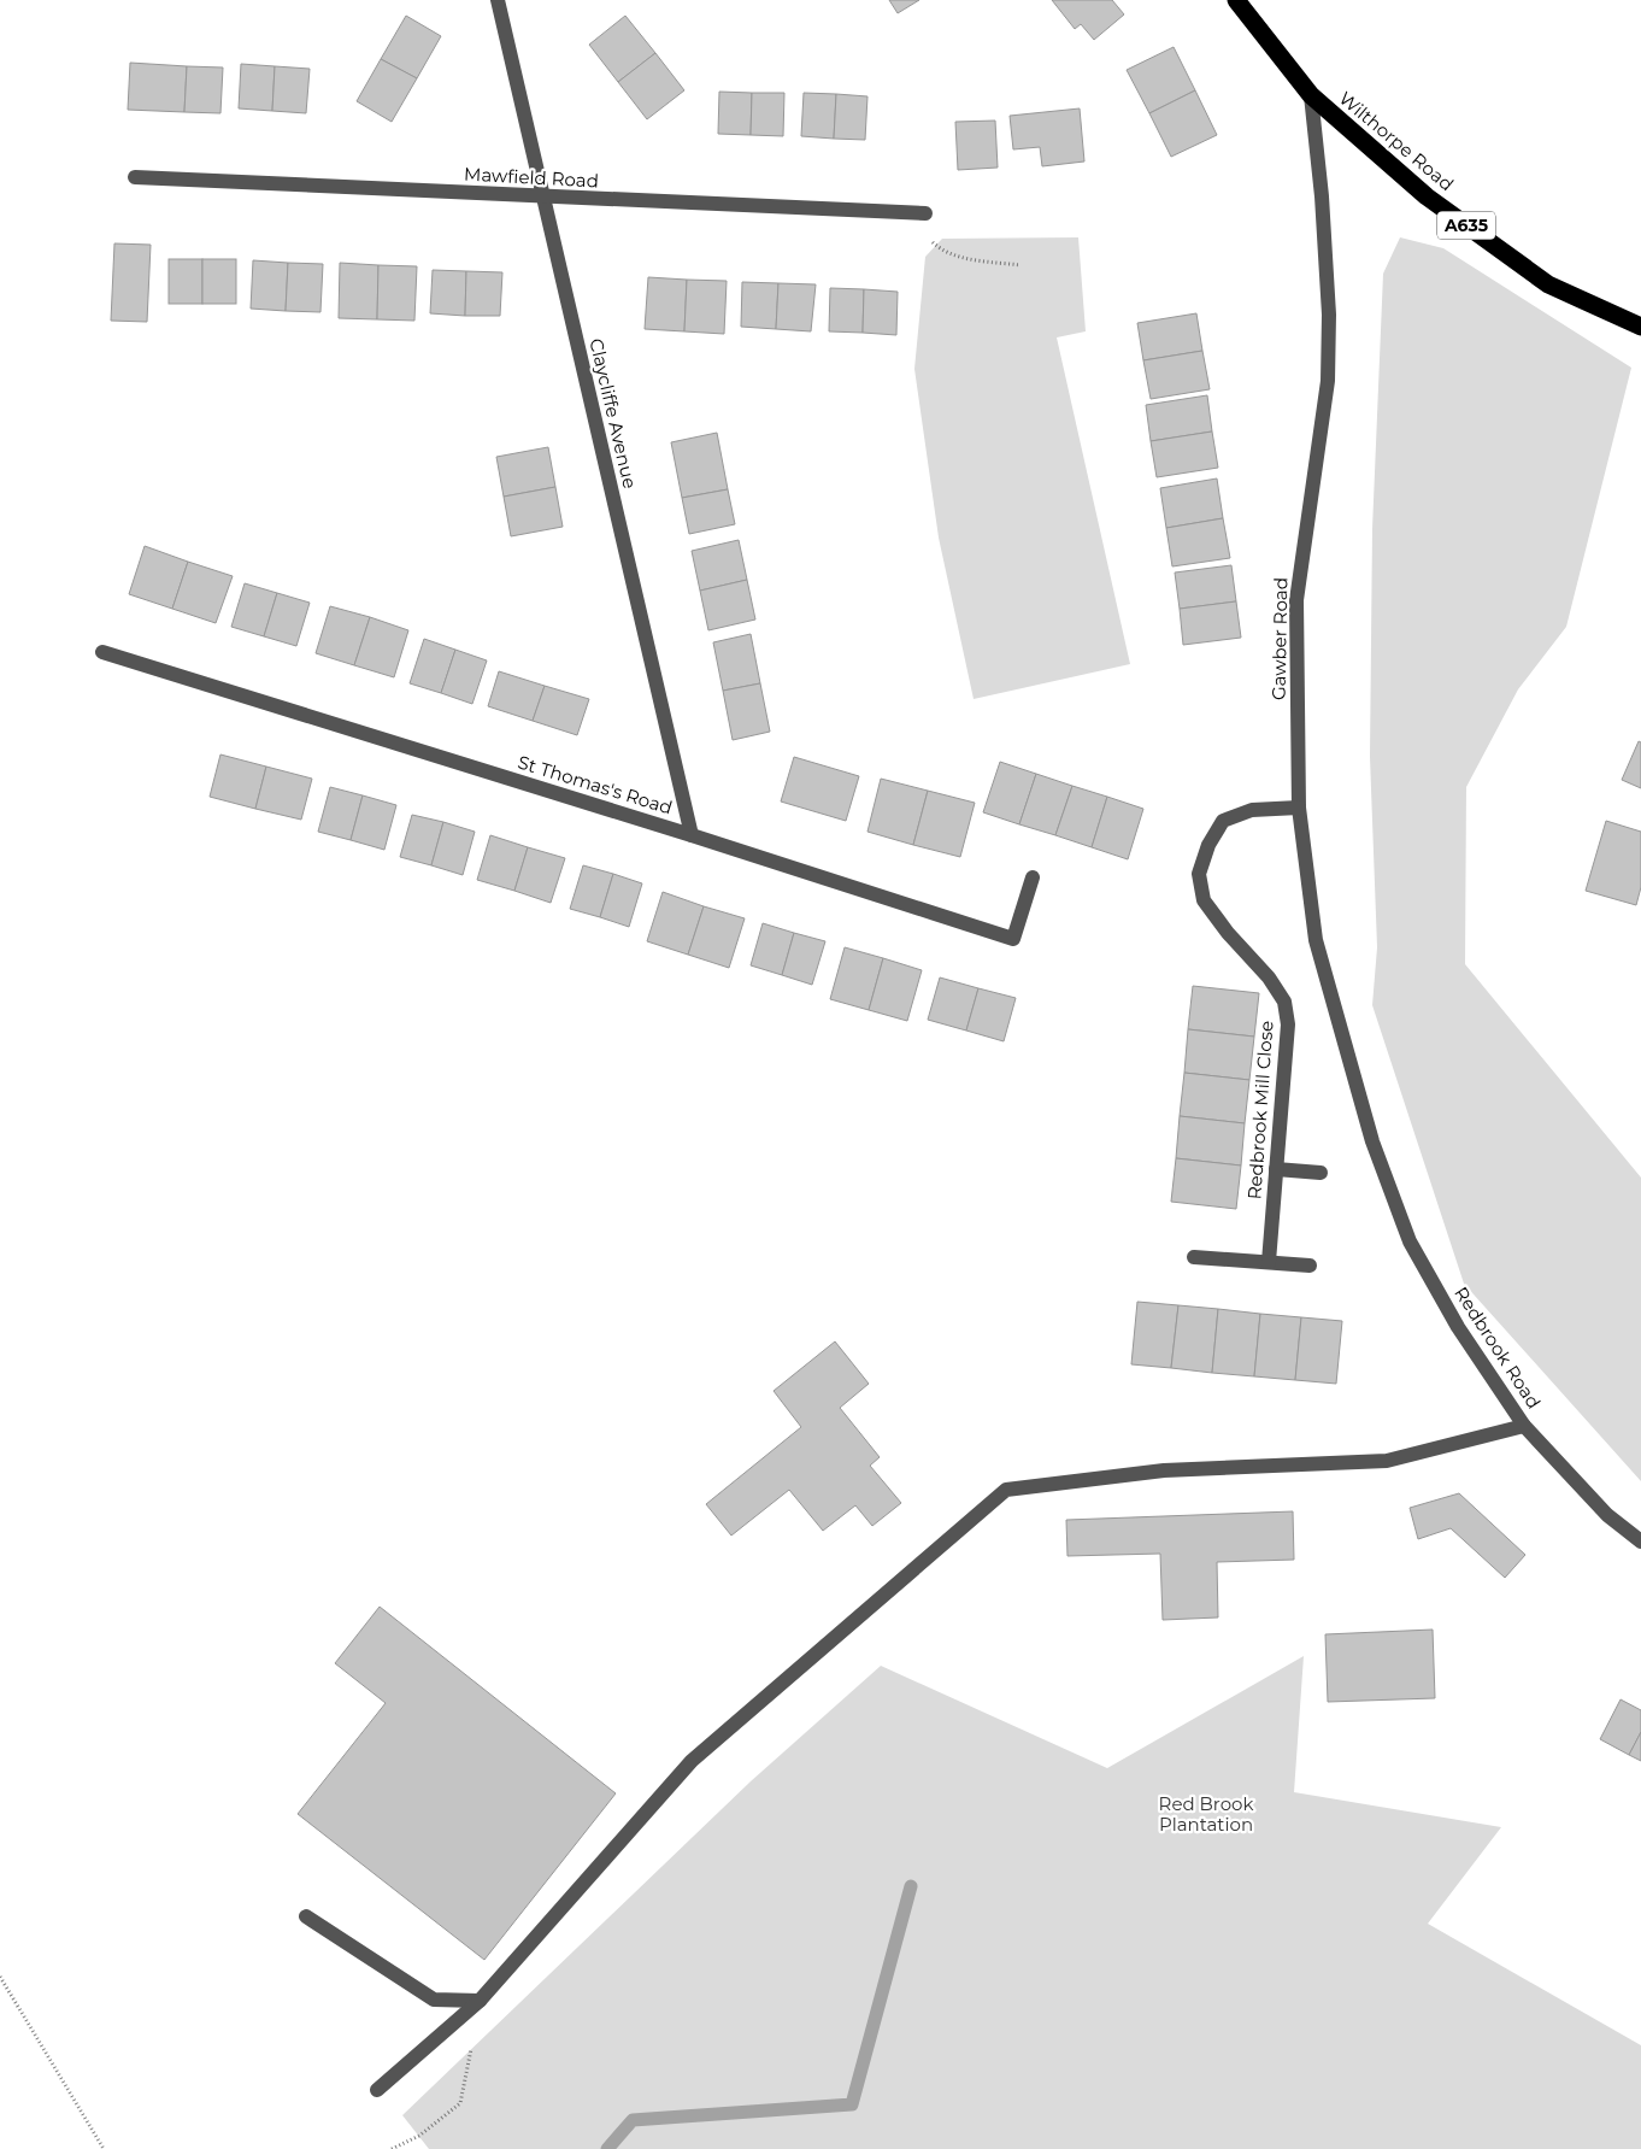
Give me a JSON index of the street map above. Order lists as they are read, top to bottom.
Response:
{
  "streets": {
    "highway": ["Wilthorpe Road", "A635"],
    "street": [
      "Mawfield Road",
      "Claycliffe Avenue",
      "Gawber Road",
      "St Thomas's Road",
      "Redbrook Mill Close",
      "Redbrook Road"
    ]
  },
  "crossings": [
    ["Wilthorpe Road", "A635"],
    ["Wilthorpe Road", "Gawber Road"],
    ["Mawfield Road", "Claycliffe Avenue"],
    ["A635", "Gawber Road"],
    ["Claycliffe Avenue", "St Thomas's Road"],
    ["Gawber Road", "Redbrook Mill Close"],
    ["Gawber Road", "Redbrook Road"]
  ],
  "parks": ["Red Brook Plantation"]
}
